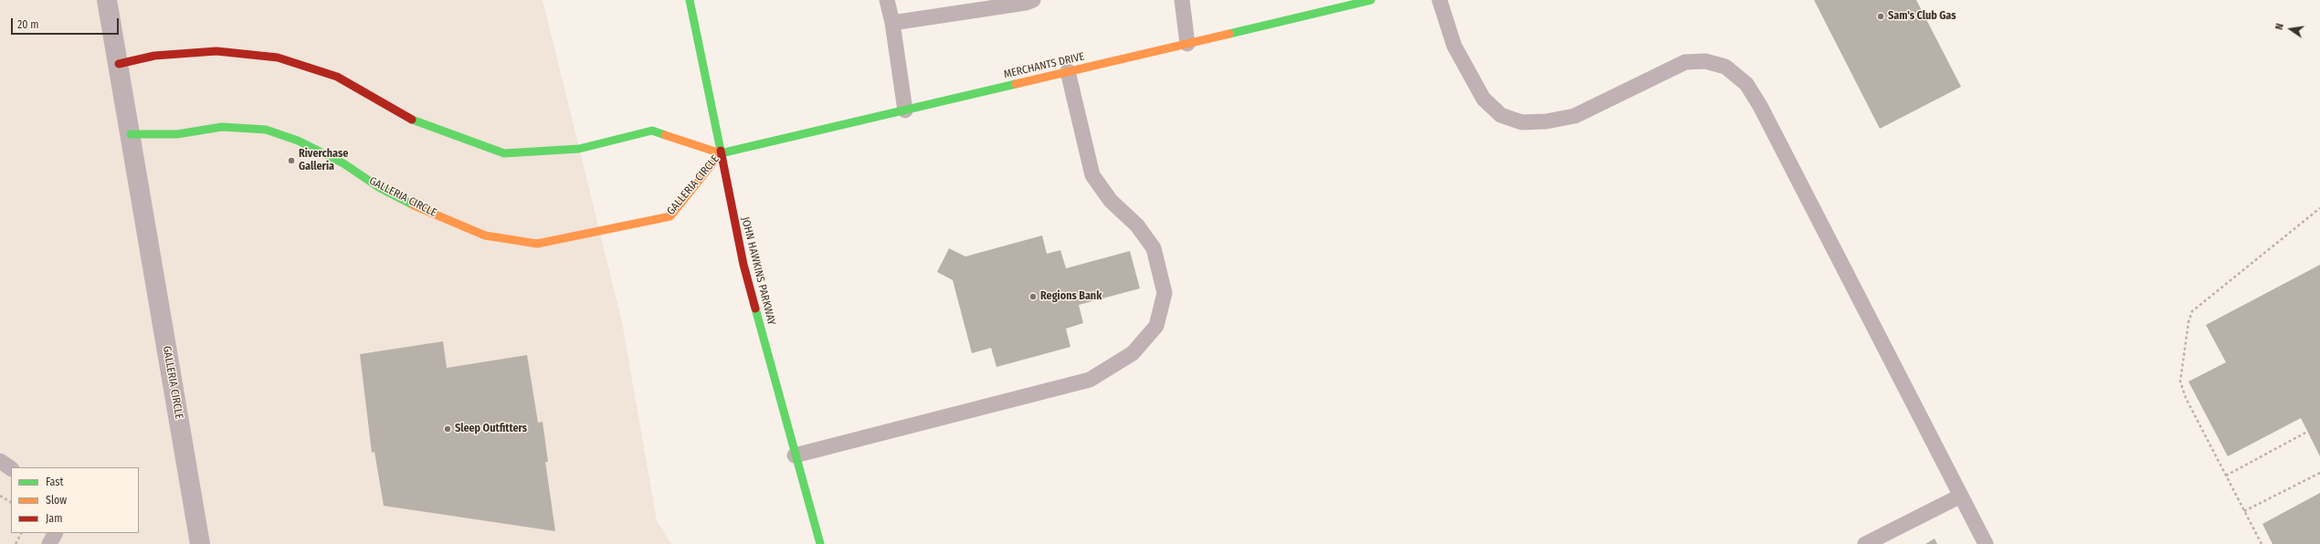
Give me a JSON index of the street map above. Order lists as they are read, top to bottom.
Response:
{
  "streets": {
    "street": ["MERCHANTS DRIVE", "GALLERIA CIRCLE", "JOHN HAWKINS PARKWAY"]
  },
  "crossings": [
    ["MERCHANTS DRIVE", "GALLERIA CIRCLE"],
    ["MERCHANTS DRIVE", "JOHN HAWKINS PARKWAY"],
    ["GALLERIA CIRCLE", "JOHN HAWKINS PARKWAY"]
  ],
  "places": [
    "Sam's Club Gas",
    "Riverchase Galleria",
    "Regions Bank",
    "Sleep Outfitters"
  ],
  "legend": ["Fast", "Slow", "Jam"],
  "scale_bar": "20 m",
  "north": "left"
}
